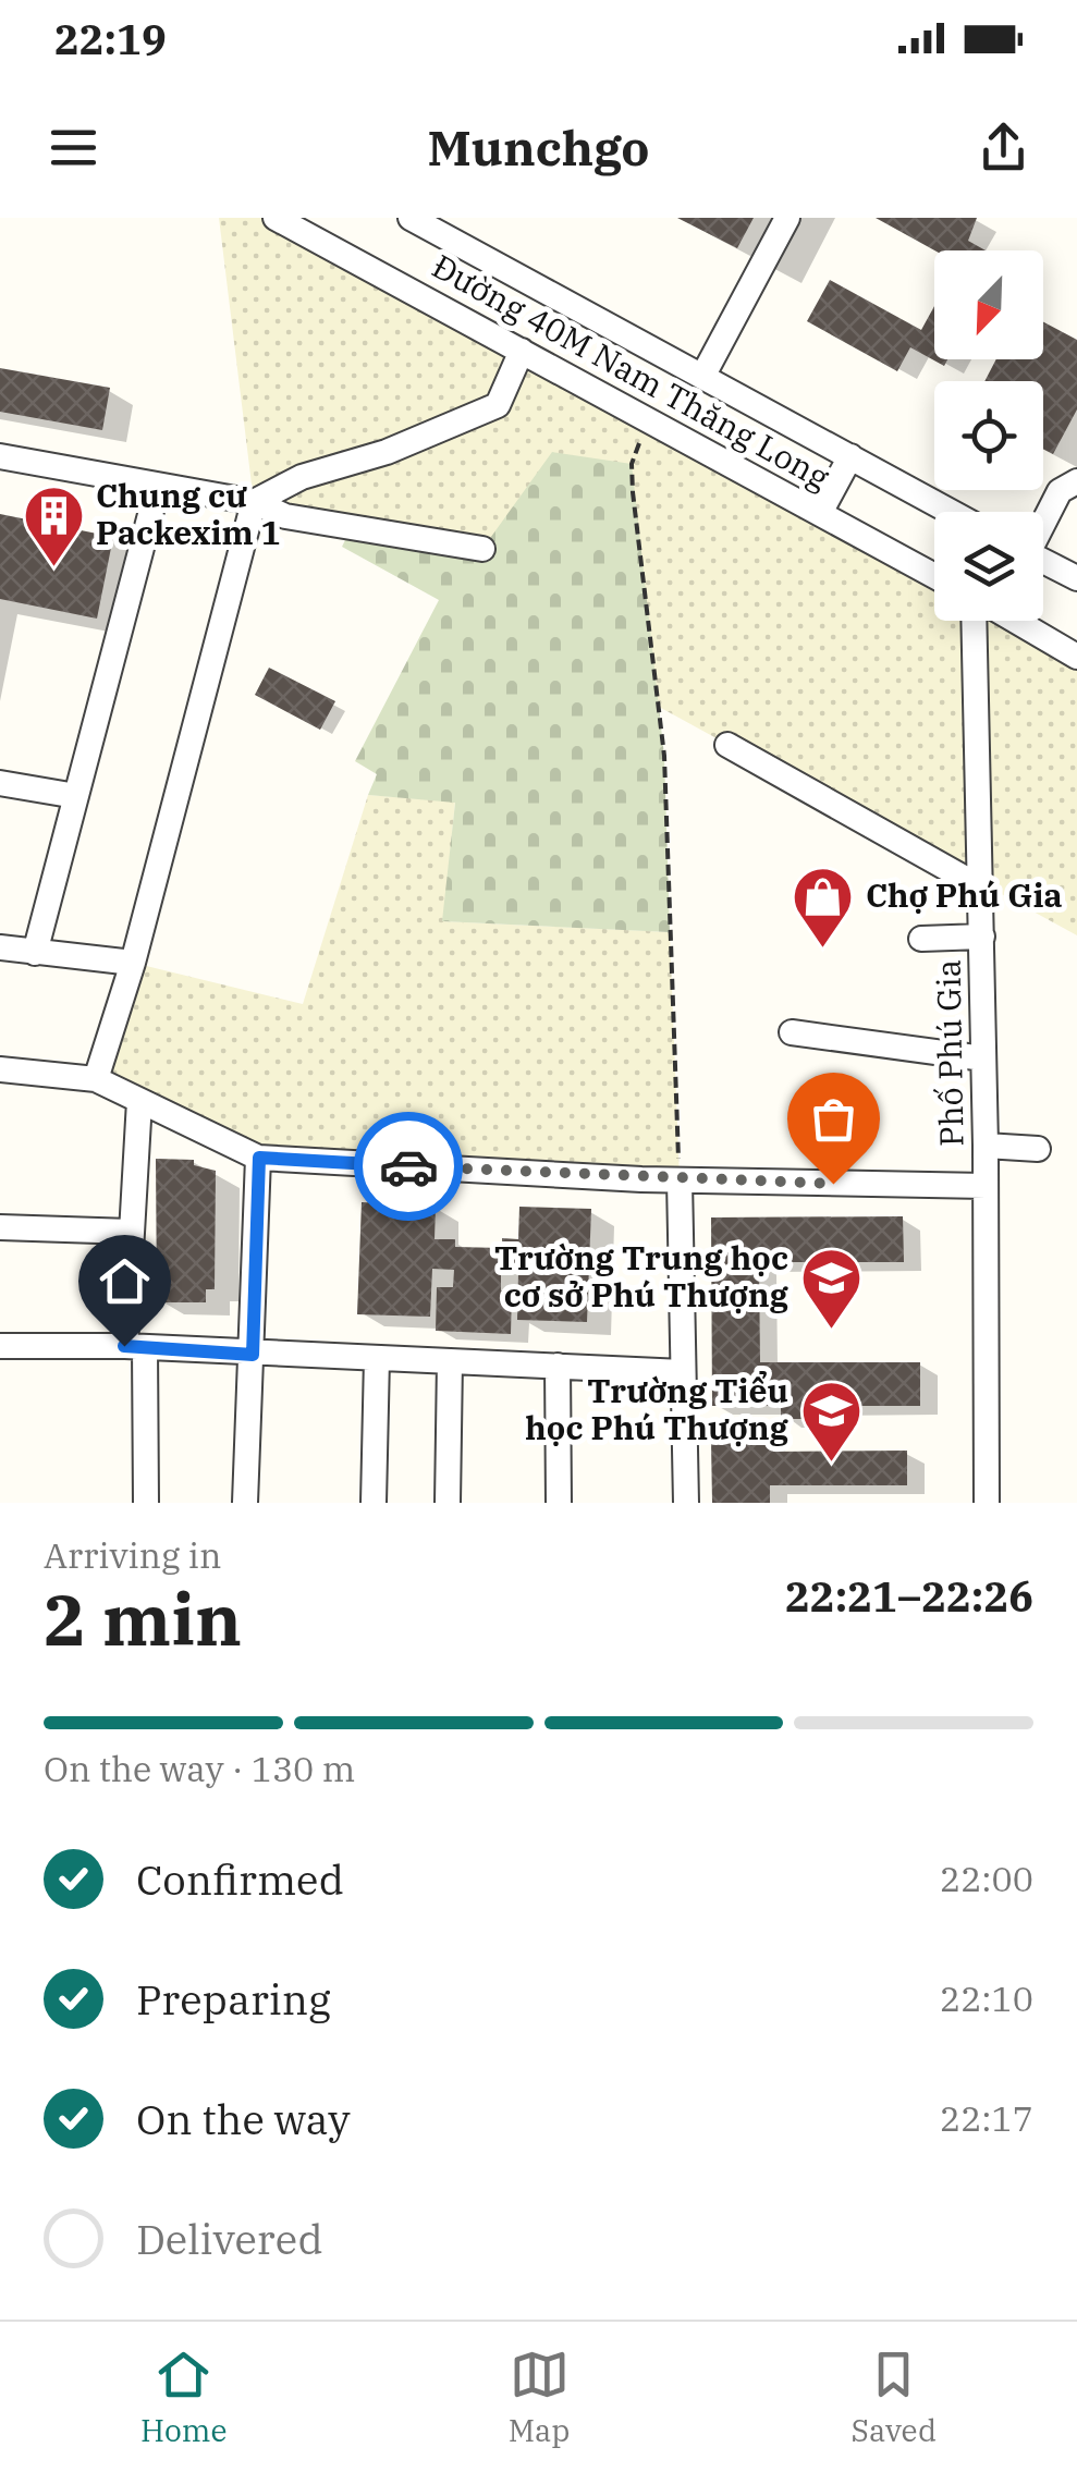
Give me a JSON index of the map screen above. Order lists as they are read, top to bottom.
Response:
{
  "streets": {
    "street": ["Đường 40M Nam Thăng Long", "Phố Phú Gia"]
  },
  "places": {
    "building": ["Chung cư Packexim 1"],
    "shop": ["Chợ Phú Gia"],
    "school or university": ["Trường Trung học cơ sở Phú Thượng", "Trường Tiểu học Phú Thượng"]
  },
  "north": "bottom left",
  "page": {
    "status": "22:19",
    "header": "Munchgo",
    "heading": ["2 min", "Arriving in", "22:21–22:26"],
    "bar": "On the way · 130 m",
    "list": [
      ["Confirmed", "22:00"],
      ["Preparing", "22:10"],
      ["On the way", "22:17"],
      "Delivered"
    ],
    "tabs": ["Home", "Map", "Saved"]
  }
}
